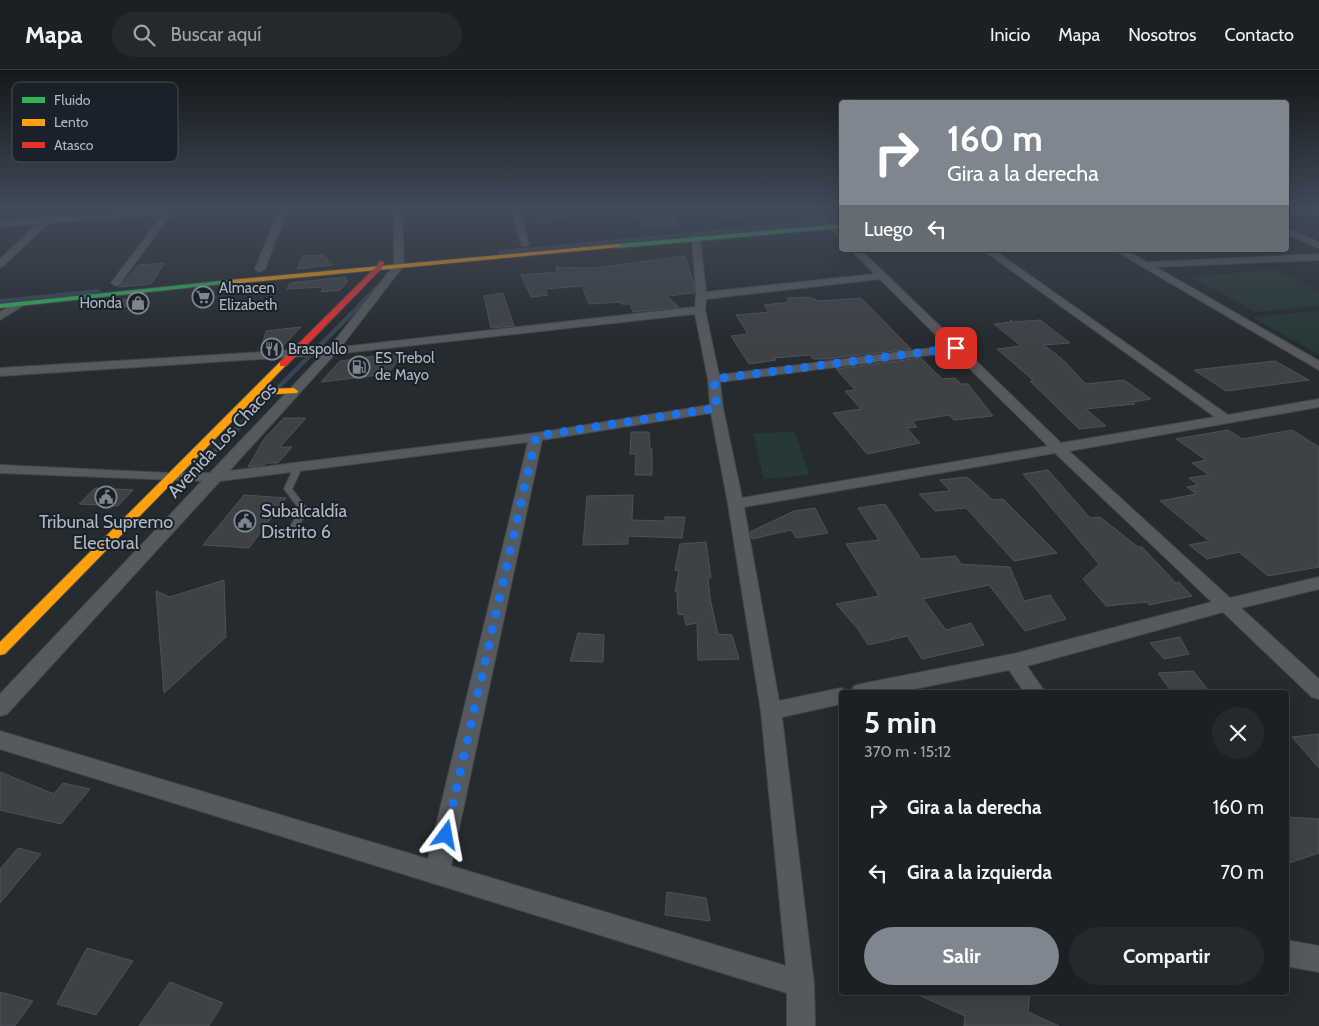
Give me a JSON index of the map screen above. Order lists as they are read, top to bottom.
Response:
{
  "streets": {
    "main road": ["Avenida Los Chacos"]
  },
  "places": {
    "supermarket": ["Almacen Elizabeth"],
    "shop": ["Honda"],
    "restaurant": ["Braspollo"],
    "fuel station": ["ES Trebol de Mayo"],
    "public building": ["Tribunal Supremo Electoral", "Subalcaldía Distrito 6"]
  },
  "legend": ["Fluido", "Lento", "Atasco"],
  "page": {
    "header": "Mapa",
    "search": "Buscar aquí",
    "nav": [
      "Inicio",
      "Mapa",
      "Nosotros",
      "Contacto"
    ],
    "turn": ["160 m", "Gira a la derecha"],
    "then": "Luego",
    "heading": ["5 min", "370 m · 15:12"],
    "list": [
      {
        "name": "Gira a la derecha",
        "value": "160 m"
      },
      {
        "name": "Gira a la izquierda",
        "value": "70 m"
      }
    ],
    "buttons": ["Salir", "Compartir"]
  }
}
